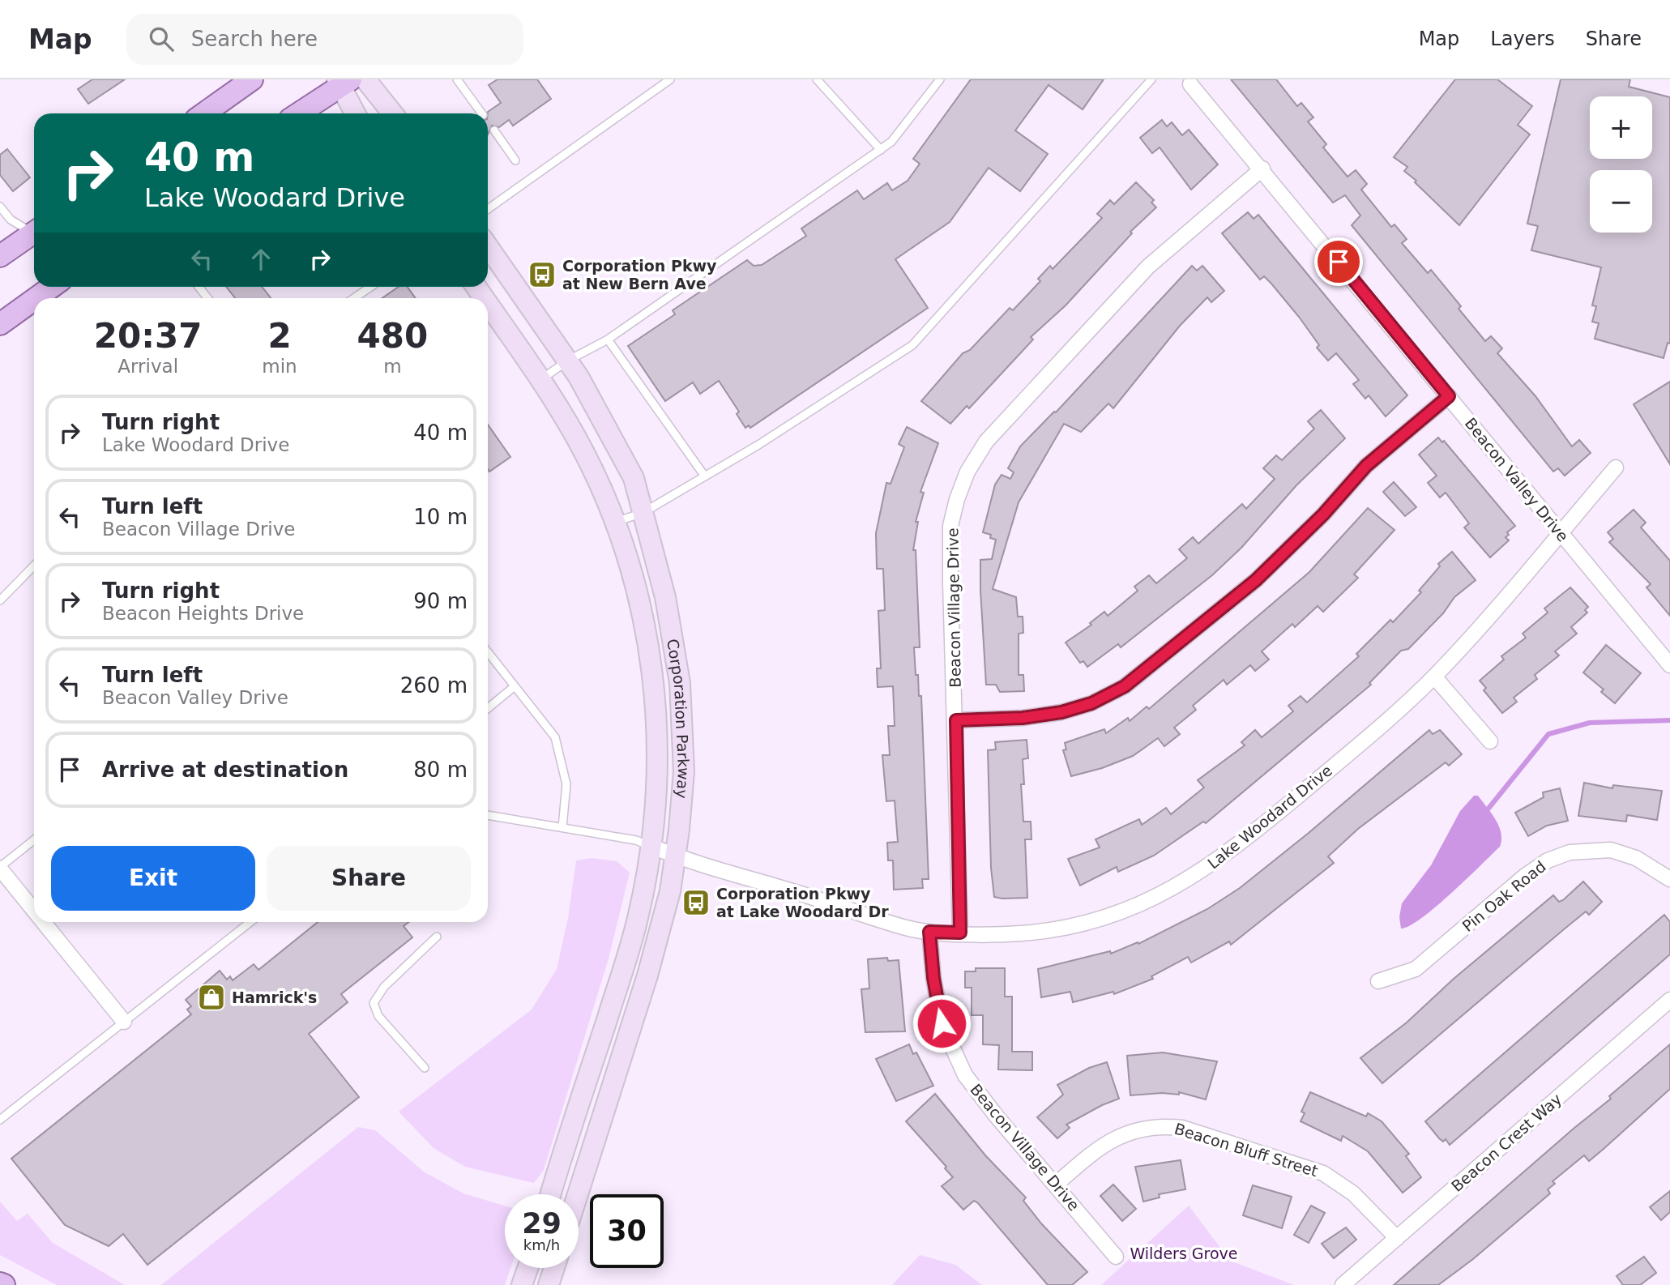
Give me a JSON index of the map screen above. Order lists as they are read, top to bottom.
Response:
{
  "streets": {
    "main road": ["Corporation Parkway"],
    "street": [
      "Beacon Valley Drive",
      "Beacon Village Drive",
      "Lake Woodard Drive",
      "Pin Oak Road",
      "Beacon Crest Way",
      "Beacon Bluff Street"
    ]
  },
  "crossings": [
    ["Beacon Valley Drive", "Beacon Village Drive"],
    ["Beacon Valley Drive", "Lake Woodard Drive"],
    ["Beacon Village Drive", "Lake Woodard Drive"],
    ["Beacon Village Drive", "Beacon Bluff Street"],
    ["Corporation Parkway", "Lake Woodard Drive"],
    ["Beacon Crest Way", "Beacon Bluff Street"]
  ],
  "parks": ["Wilders Grove"],
  "places": {
    "bus stop": ["Corporation Pkwy at New Bern Ave", "Corporation Pkwy at Lake Woodard Dr"],
    "shop": ["Hamrick's"]
  },
  "page": {
    "header": "Map",
    "search": "Search here",
    "nav": ["Map", "Layers", "Share"],
    "map_buttons": ["+", "−"],
    "turn": ["40 m", "Lake Woodard Drive"],
    "eta": [
      "20:37",
      "Arrival",
      "2",
      "min",
      "480",
      "m"
    ],
    "list": [
      {
        "name": "Turn right",
        "note": "Lake Woodard Drive",
        "value": "40 m"
      },
      {
        "name": "Turn left",
        "note": "Beacon Village Drive",
        "value": "10 m"
      },
      {
        "name": "Turn right",
        "note": "Beacon Heights Drive",
        "value": "90 m"
      },
      {
        "name": "Turn left",
        "note": "Beacon Valley Drive",
        "value": "260 m"
      },
      {
        "name": "Arrive at destination",
        "value": "80 m"
      }
    ],
    "buttons": ["Exit", "Share"],
    "speed": "29 km/h",
    "limit": "30"
  }
}
